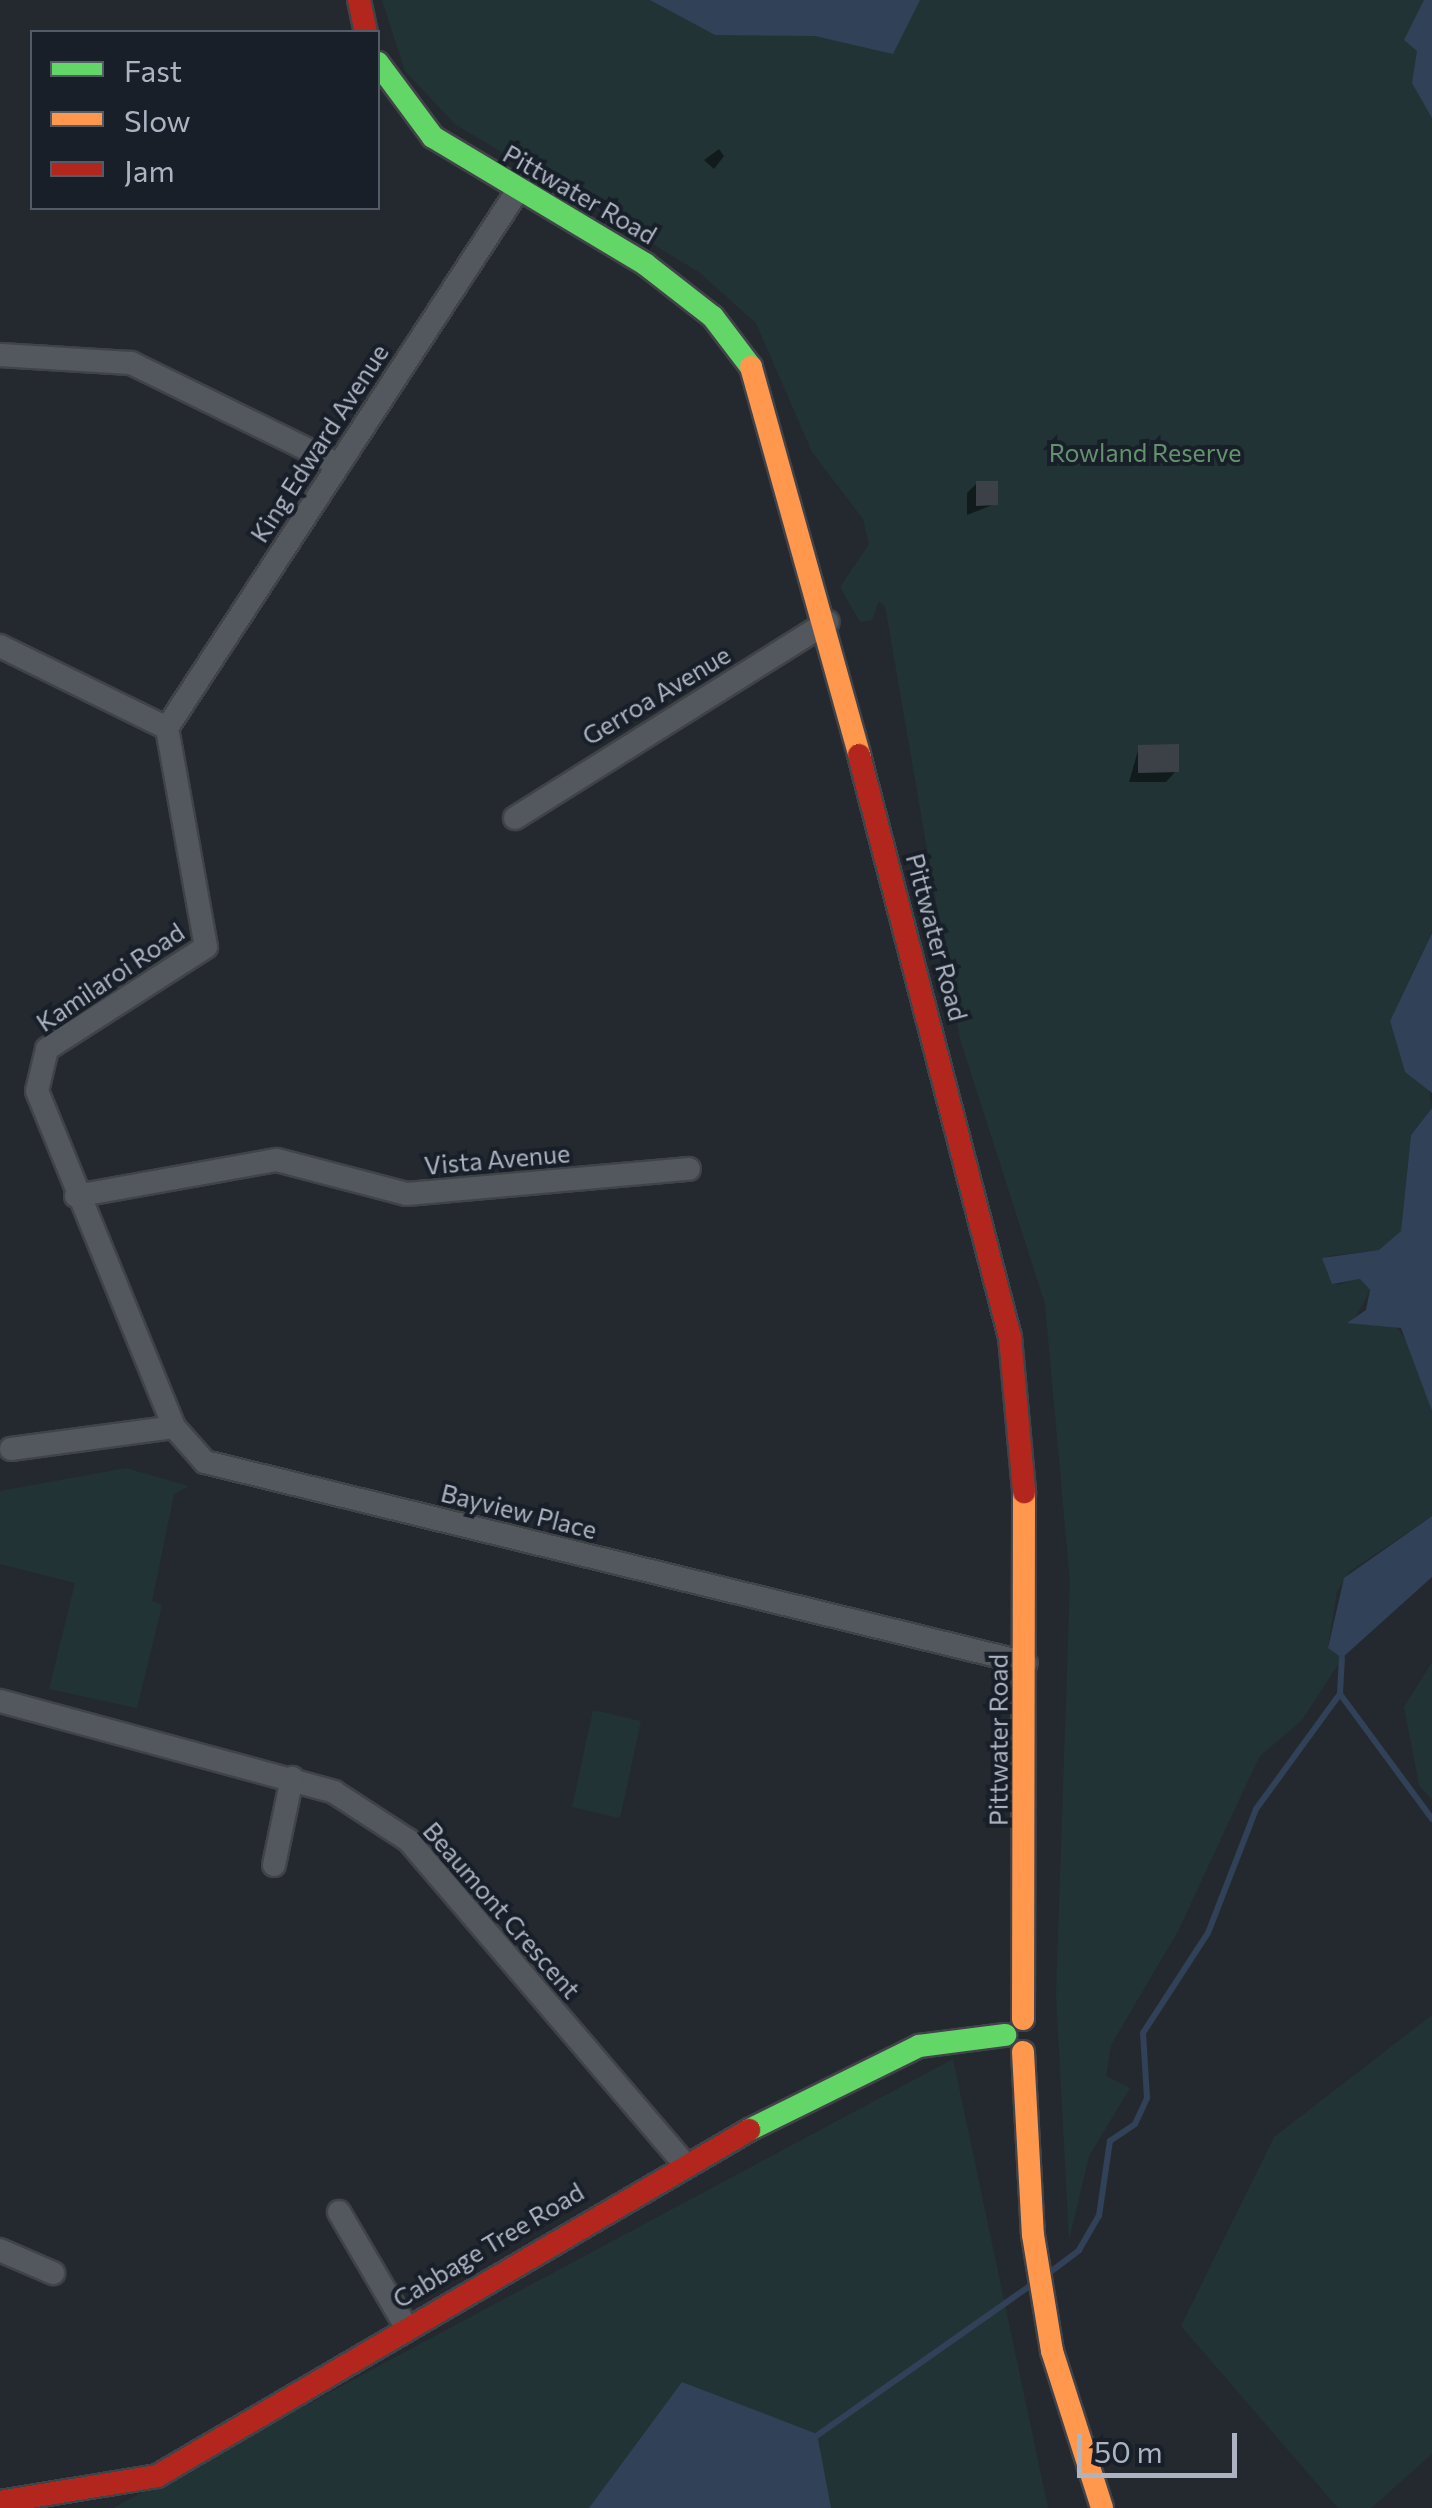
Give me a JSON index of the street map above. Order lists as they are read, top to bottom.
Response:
{
  "streets": {
    "main road": ["Pittwater Road", "Cabbage Tree Road"],
    "street": [
      "King Edward Avenue",
      "Gerroa Avenue",
      "Kamilaroi Road",
      "Vista Avenue",
      "Bayview Place",
      "Beaumont Crescent"
    ]
  },
  "crossings": [
    ["Pittwater Road", "King Edward Avenue"],
    ["Pittwater Road", "Gerroa Avenue"],
    ["Pittwater Road", "Bayview Place"],
    ["King Edward Avenue", "Kamilaroi Road"],
    ["Kamilaroi Road", "Vista Avenue"],
    ["Kamilaroi Road", "Bayview Place"],
    ["Beaumont Crescent", "Cabbage Tree Road"]
  ],
  "parks": ["Rowland Reserve"],
  "legend": ["Fast", "Slow", "Jam"],
  "scale_bar": "50 m"
}
